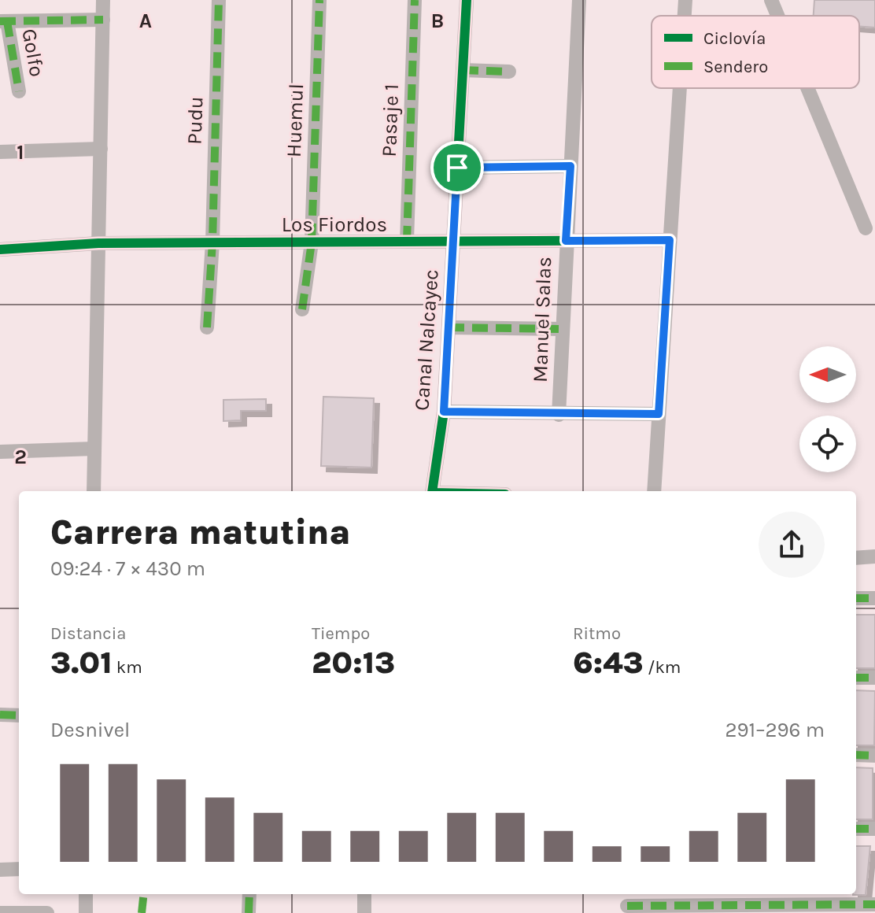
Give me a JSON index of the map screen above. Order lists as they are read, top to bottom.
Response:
{
  "streets": {
    "street": [
      "Golfo",
      "Pudu",
      "Huemul",
      "Pasaje 1",
      "Los Fiordos",
      "Manuel Salas",
      "Canal Nalcayec"
    ]
  },
  "crossings": [
    ["Pudu", "Los Fiordos"],
    ["Huemul", "Los Fiordos"],
    ["Pasaje 1", "Los Fiordos"],
    ["Los Fiordos", "Manuel Salas"],
    ["Los Fiordos", "Canal Nalcayec"]
  ],
  "legend": ["Ciclovía", "Sendero"],
  "north": "left",
  "page": {
    "heading": ["Carrera matutina", "09:24 · 7 × 430 m"],
    "stats": [
      ["Distancia", "3.01 km"],
      ["Tiempo", "20:13"],
      ["Ritmo", "6:43 /km"]
    ],
    "chart": ["Desnivel", "291–296 m"]
  },
  "grid": {
    "columns": ["A", "B"],
    "rows": ["1", "2"]
  }
}
